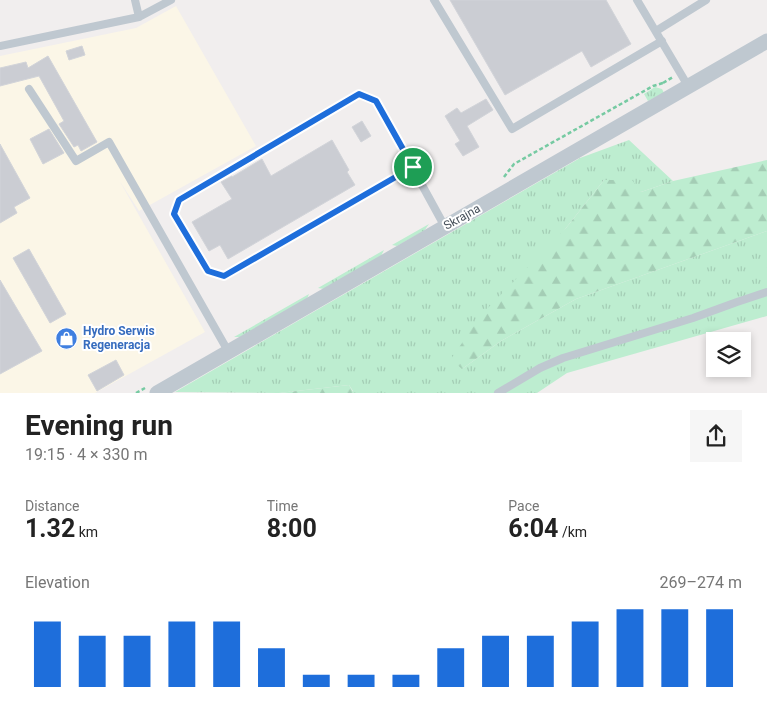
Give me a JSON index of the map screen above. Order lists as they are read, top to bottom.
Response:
{
  "streets": {
    "street": ["Skrajna"]
  },
  "places": {
    "shop": ["Hydro Serwis Regeneracja"]
  },
  "page": {
    "heading": ["Evening run", "19:15 · 4 × 330 m"],
    "stats": [
      ["Distance", "1.32 km"],
      ["Time", "8:00"],
      ["Pace", "6:04 /km"]
    ],
    "chart": ["Elevation", "269–274 m"]
  }
}
